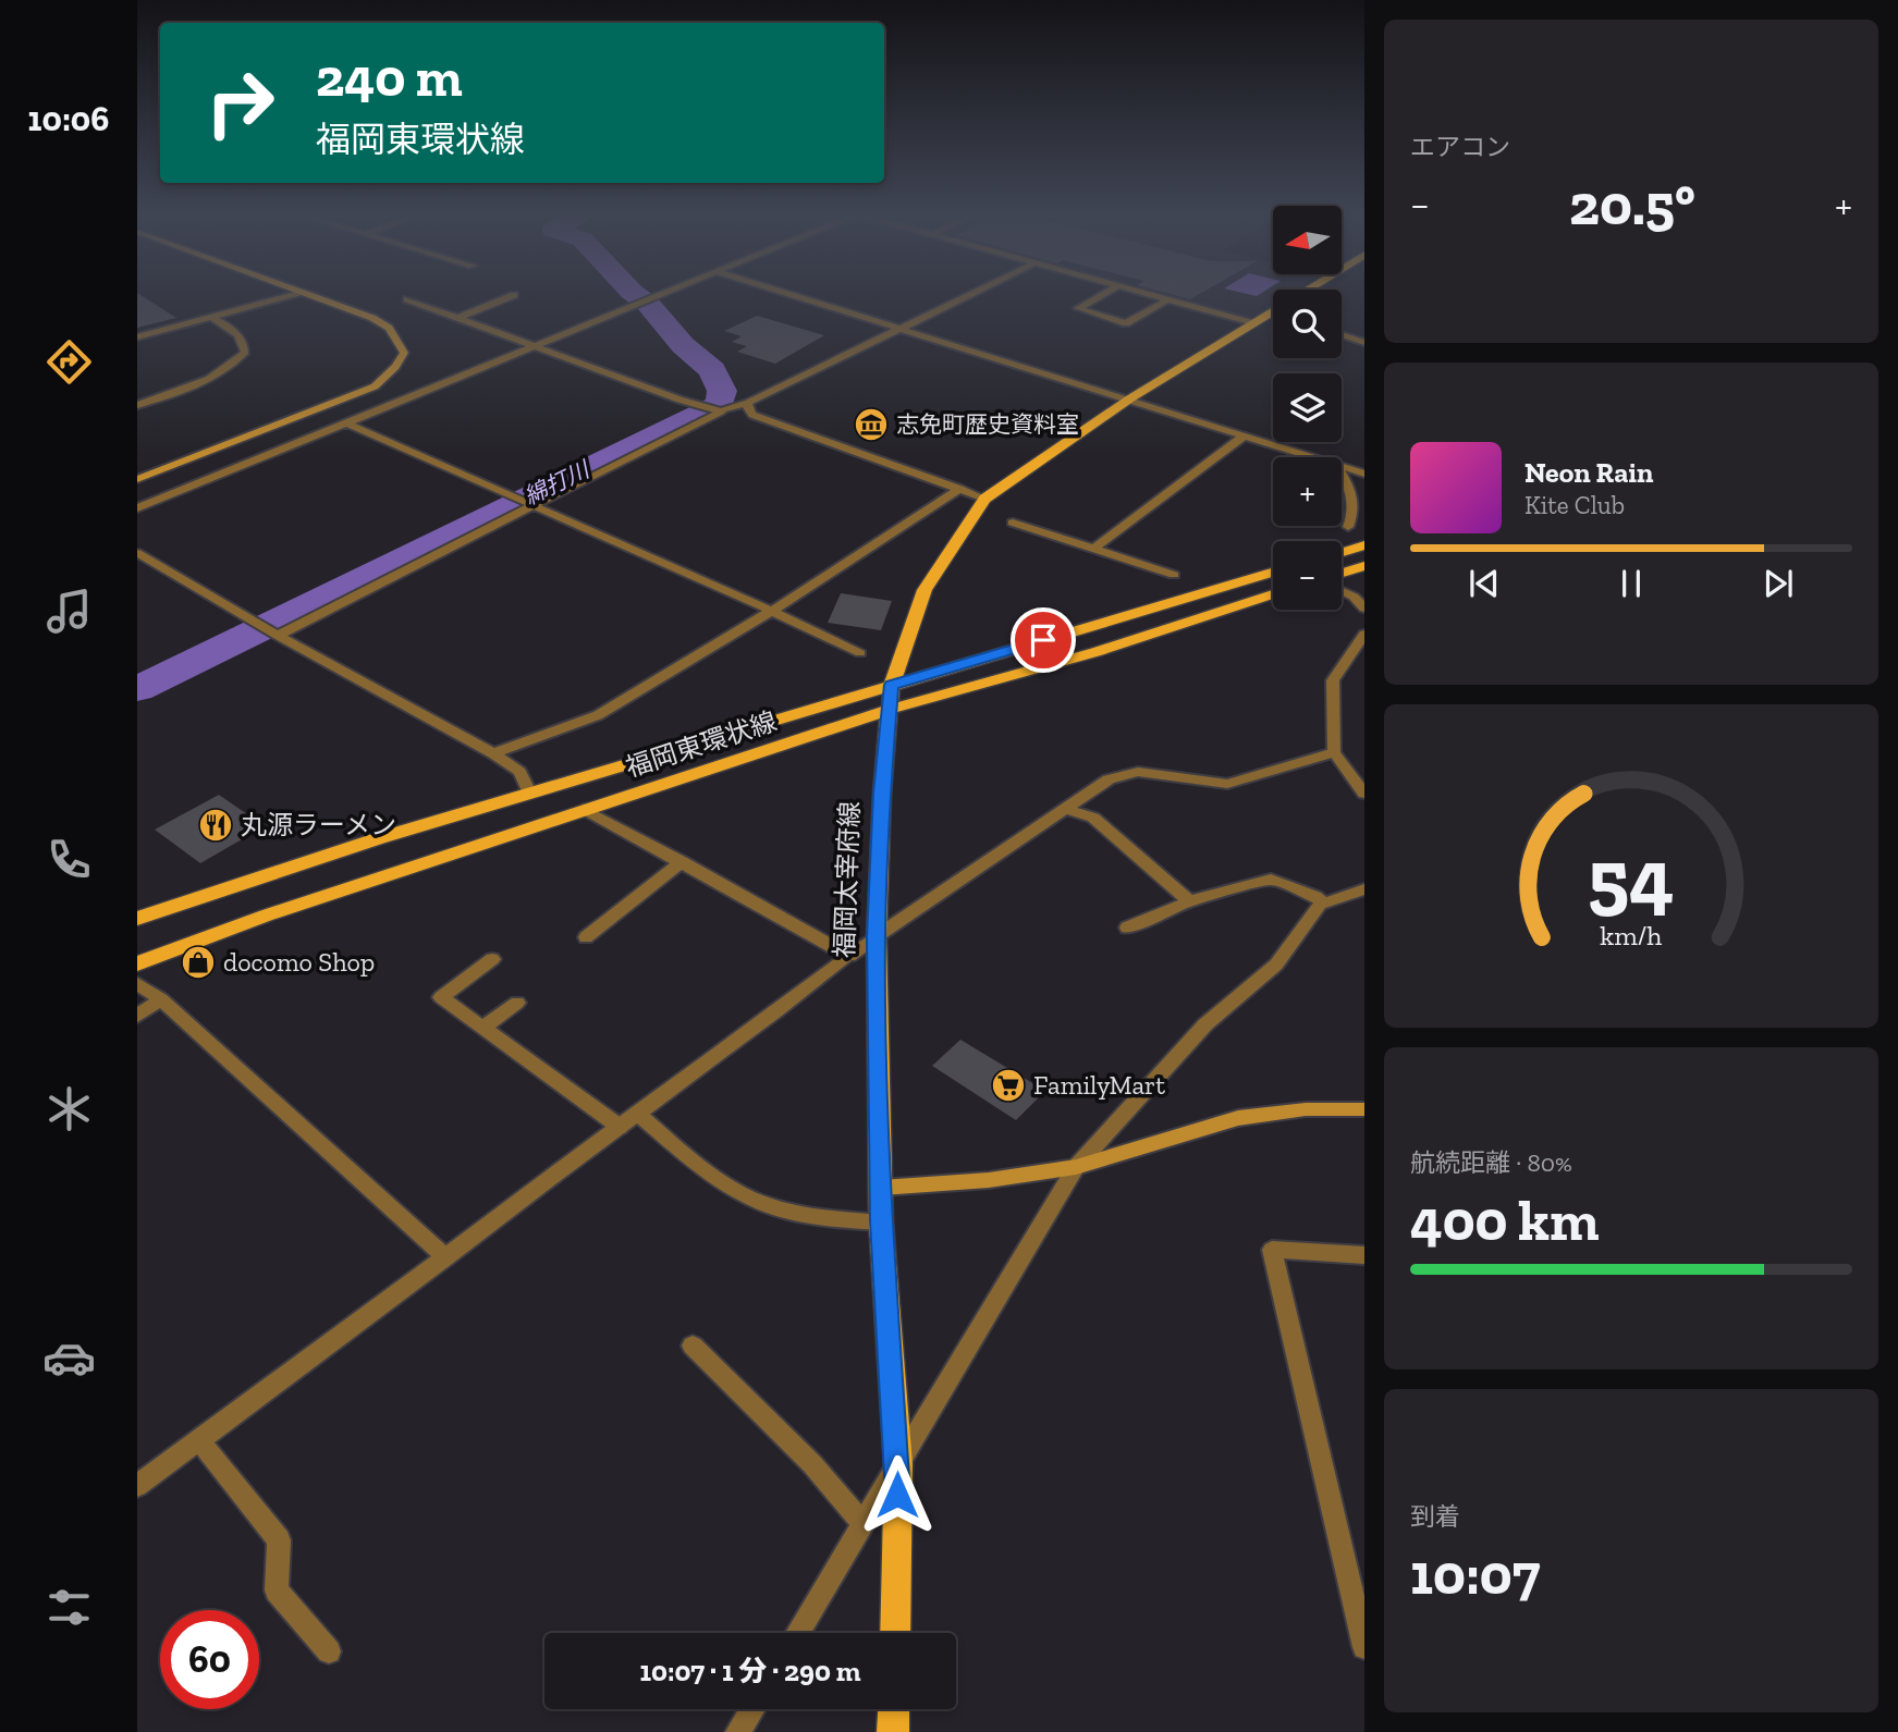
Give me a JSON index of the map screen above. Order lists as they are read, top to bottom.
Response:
{
  "streets": {
    "main road": ["福岡東環状線", "福岡太宰府線"]
  },
  "crossings": [
    ["福岡東環状線", "福岡太宰府線"]
  ],
  "water": ["綿打川"],
  "places": {
    "museum": ["志免町歴史資料室"],
    "restaurant": ["丸源ラーメン"],
    "shop": ["docomo Shop"],
    "supermarket": ["FamilyMart"]
  },
  "north": "left",
  "page": {
    "tabs": "10:06",
    "tile": [
      "エアコン",
      ["航続距離 · 80%", "400 km"],
      ["到着", "10:07"]
    ],
    "turn": ["240 m", "福岡東環状線"],
    "heat": ["−", "20.5°", "+"],
    "map_buttons": ["+", "−"],
    "song": ["Neon Rain", "Kite Club"],
    "limit": "60",
    "trip": "10:07 · 1 分 · 290 m",
    "gauge": ["54", "km/h"]
  }
}
